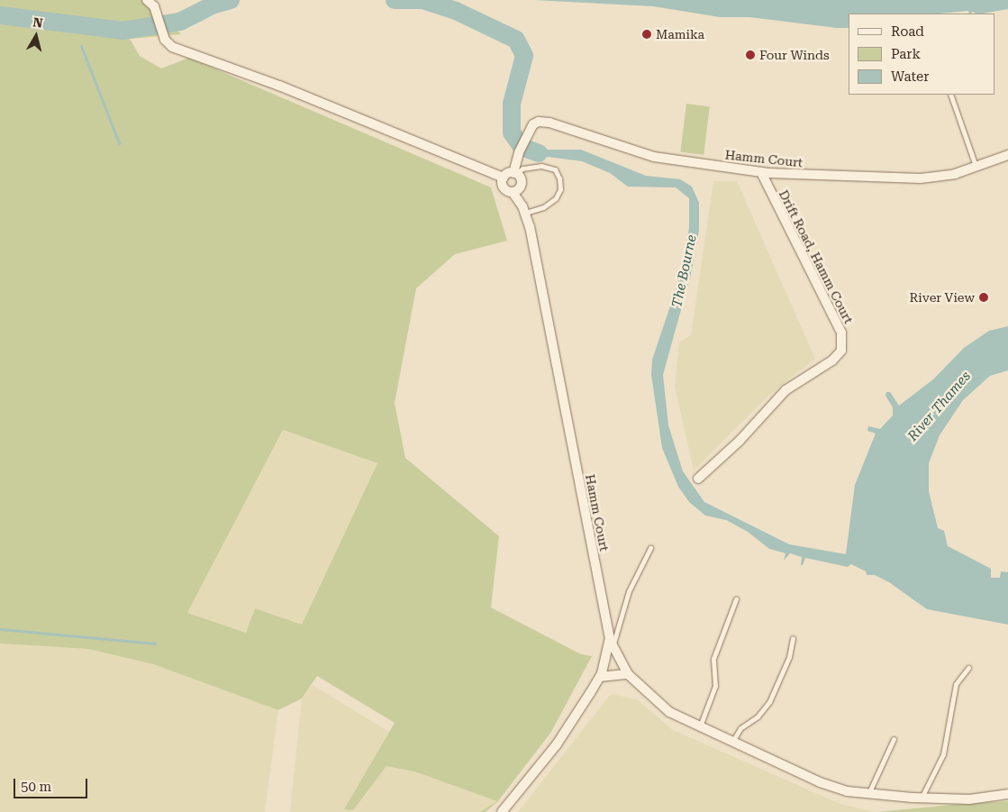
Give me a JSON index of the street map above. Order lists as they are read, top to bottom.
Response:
{
  "streets": {
    "street": ["Hamm Court", "Drift Road, Hamm Court"]
  },
  "crossings": [
    ["Hamm Court", "Drift Road, Hamm Court"]
  ],
  "water": ["The Bourne", "River Thames"],
  "places": ["Mamika", "Four Winds", "River View"],
  "legend": ["Road", "Park", "Water"],
  "scale_bar": "50 m",
  "north": "top"
}
